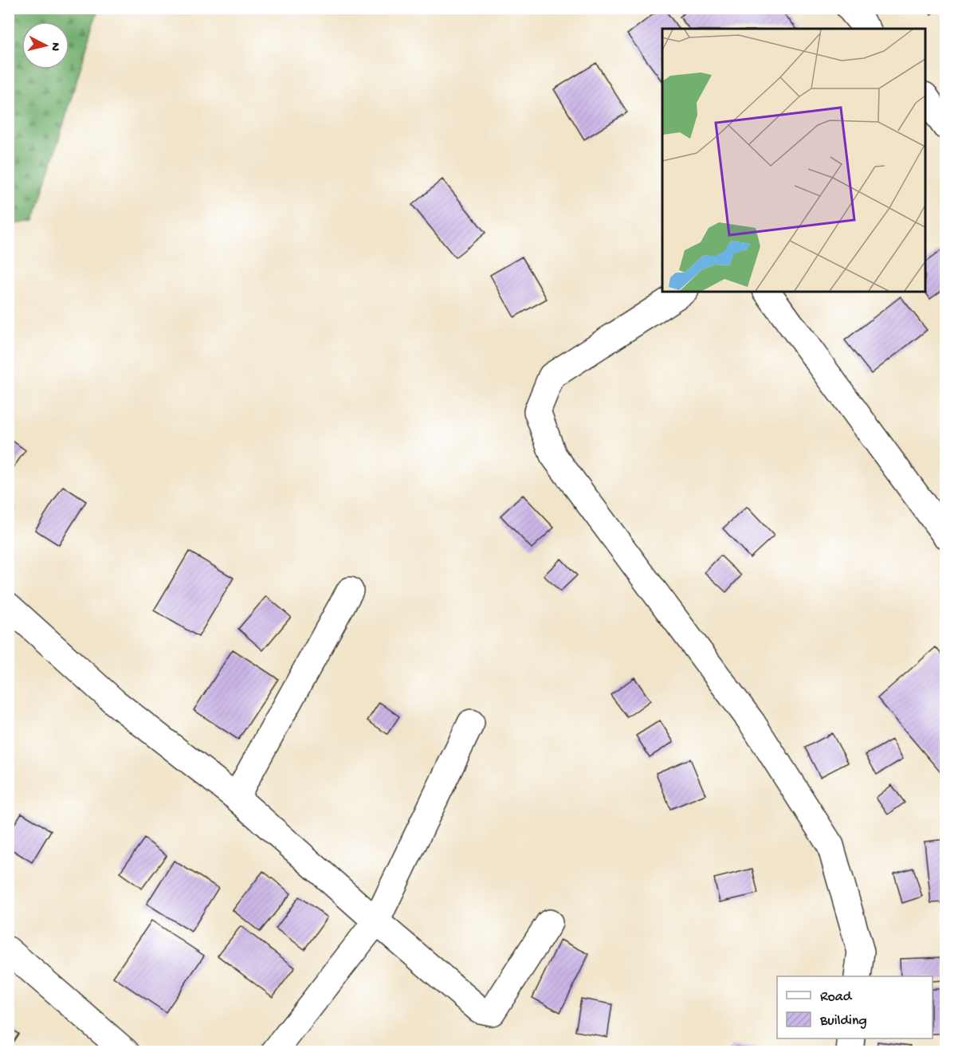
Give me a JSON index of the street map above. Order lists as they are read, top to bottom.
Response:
{
  "legend": ["Road", "Building"],
  "north": "right"
}
